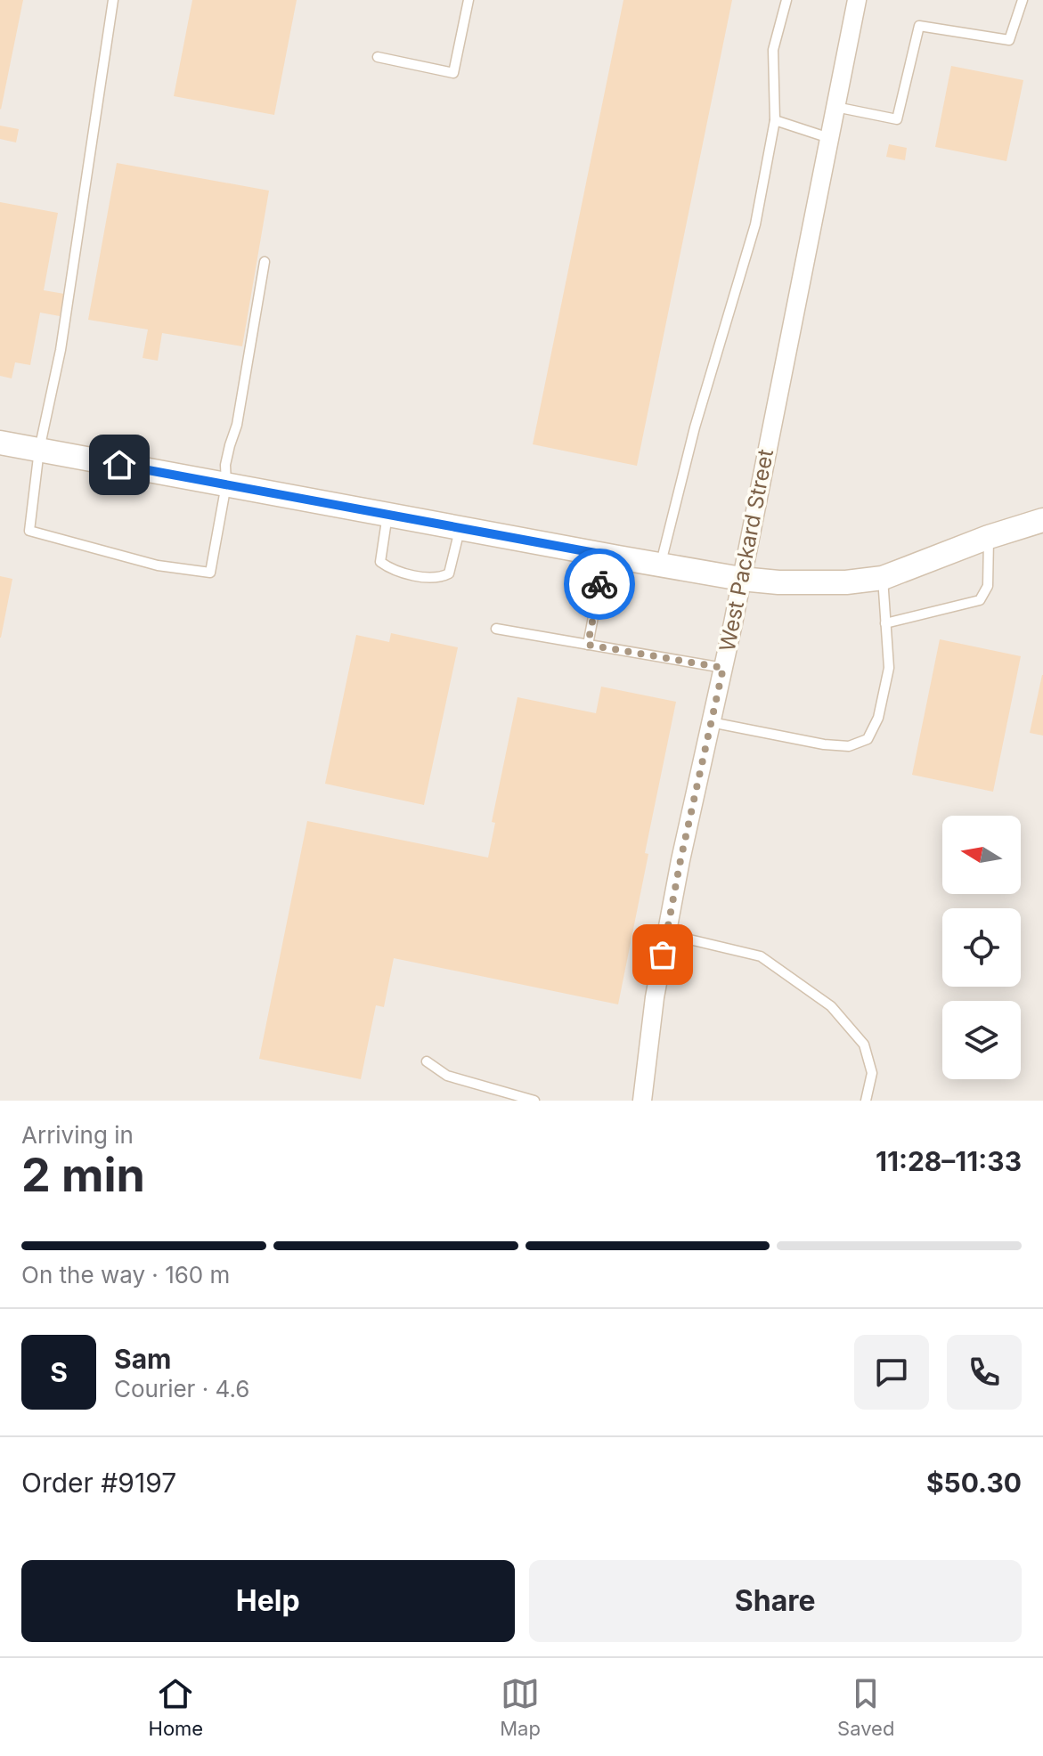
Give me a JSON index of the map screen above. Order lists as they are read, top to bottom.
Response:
{
  "streets": {
    "street": ["West Packard Street"]
  },
  "north": "left",
  "page": {
    "heading": ["2 min", "Arriving in", "11:28–11:33"],
    "panel": [
      "Sam",
      "Courier · 4.6",
      "Order #9197",
      "$50.30"
    ],
    "bar": "On the way · 160 m",
    "round": "S",
    "buttons": ["Help", "Share"],
    "tabs": ["Home", "Map", "Saved"]
  }
}
